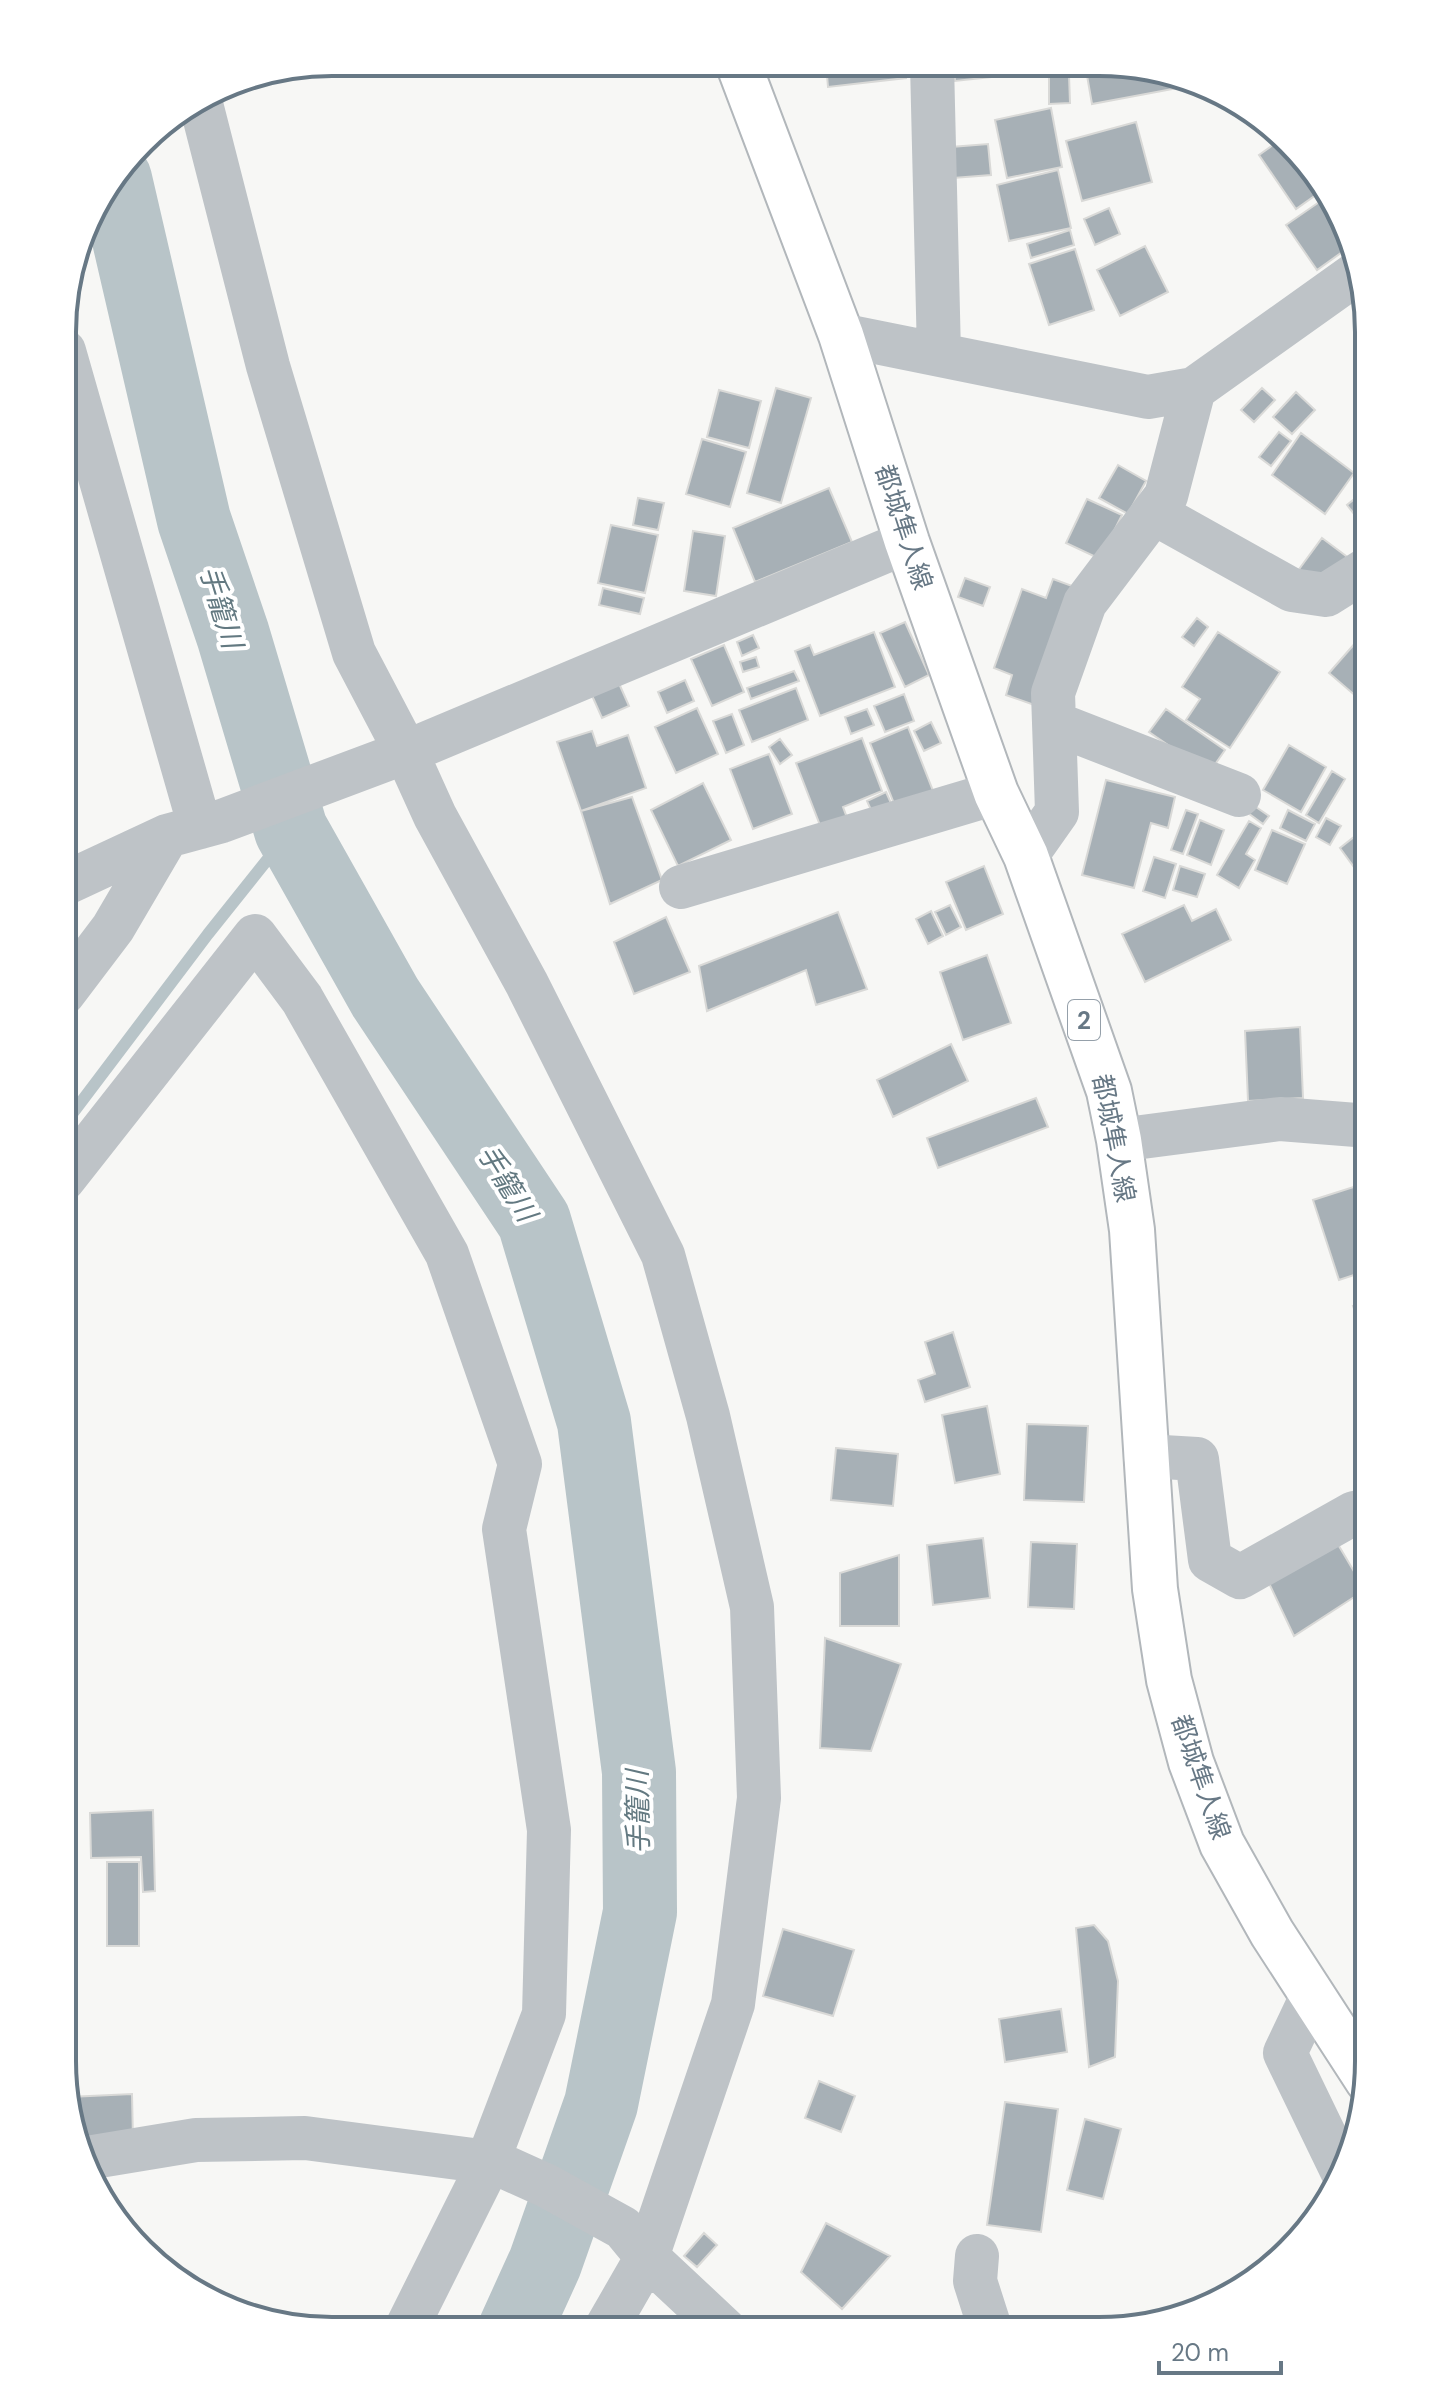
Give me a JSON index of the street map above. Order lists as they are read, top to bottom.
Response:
{
  "streets": {
    "main road": ["都城隼人線", "2"]
  },
  "water": ["手籠川"],
  "scale_bar": "20 m"
}
